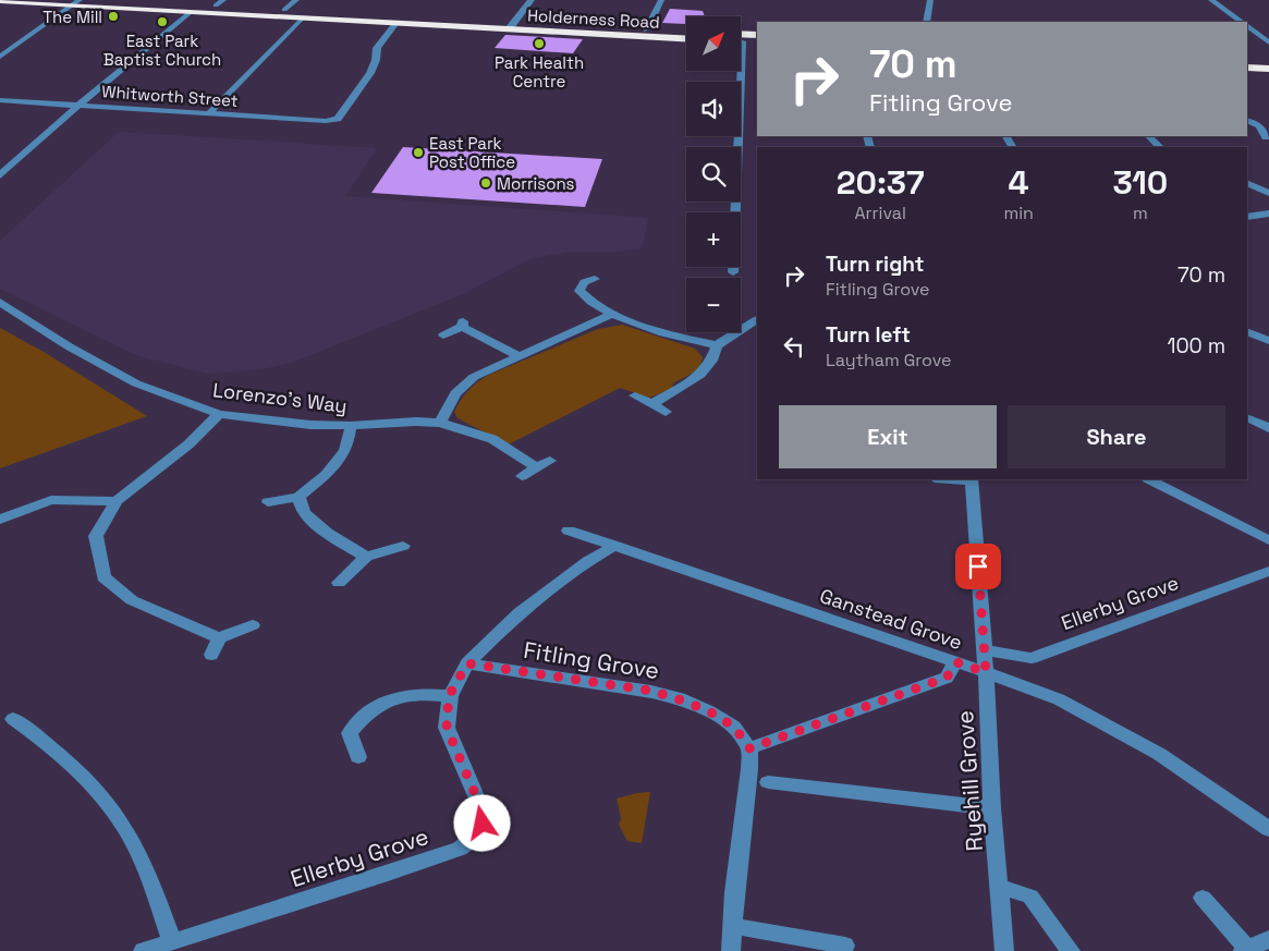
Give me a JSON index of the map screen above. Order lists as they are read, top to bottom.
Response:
{
  "streets": {
    "highway": ["Holderness Road"],
    "street": [
      "Whitworth Street",
      "Lorenzo's Way",
      "Ellerby Grove",
      "Ganstead Grove",
      "Fitling Grove",
      "Ryehill Grove"
    ]
  },
  "crossings": [
    ["Holderness Road", "Whitworth Street"],
    ["Ellerby Grove", "Ganstead Grove"],
    ["Ellerby Grove", "Fitling Grove"],
    ["Ellerby Grove", "Ryehill Grove"],
    ["Ganstead Grove", "Ryehill Grove"]
  ],
  "places": [
    "The Mill",
    "East Park Baptist Church",
    "Park Health Centre",
    "East Park Post Office",
    "Morrisons"
  ],
  "north": "top right",
  "page": {
    "map_buttons": ["+", "−"],
    "turn": ["70 m", "Fitling Grove"],
    "eta": [
      "20:37",
      "Arrival",
      "4",
      "min",
      "310",
      "m"
    ],
    "list": [
      {
        "name": "Turn right",
        "note": "Fitling Grove",
        "value": "70 m"
      },
      {
        "name": "Turn left",
        "note": "Laytham Grove",
        "value": "100 m"
      }
    ],
    "buttons": ["Exit", "Share"]
  }
}
